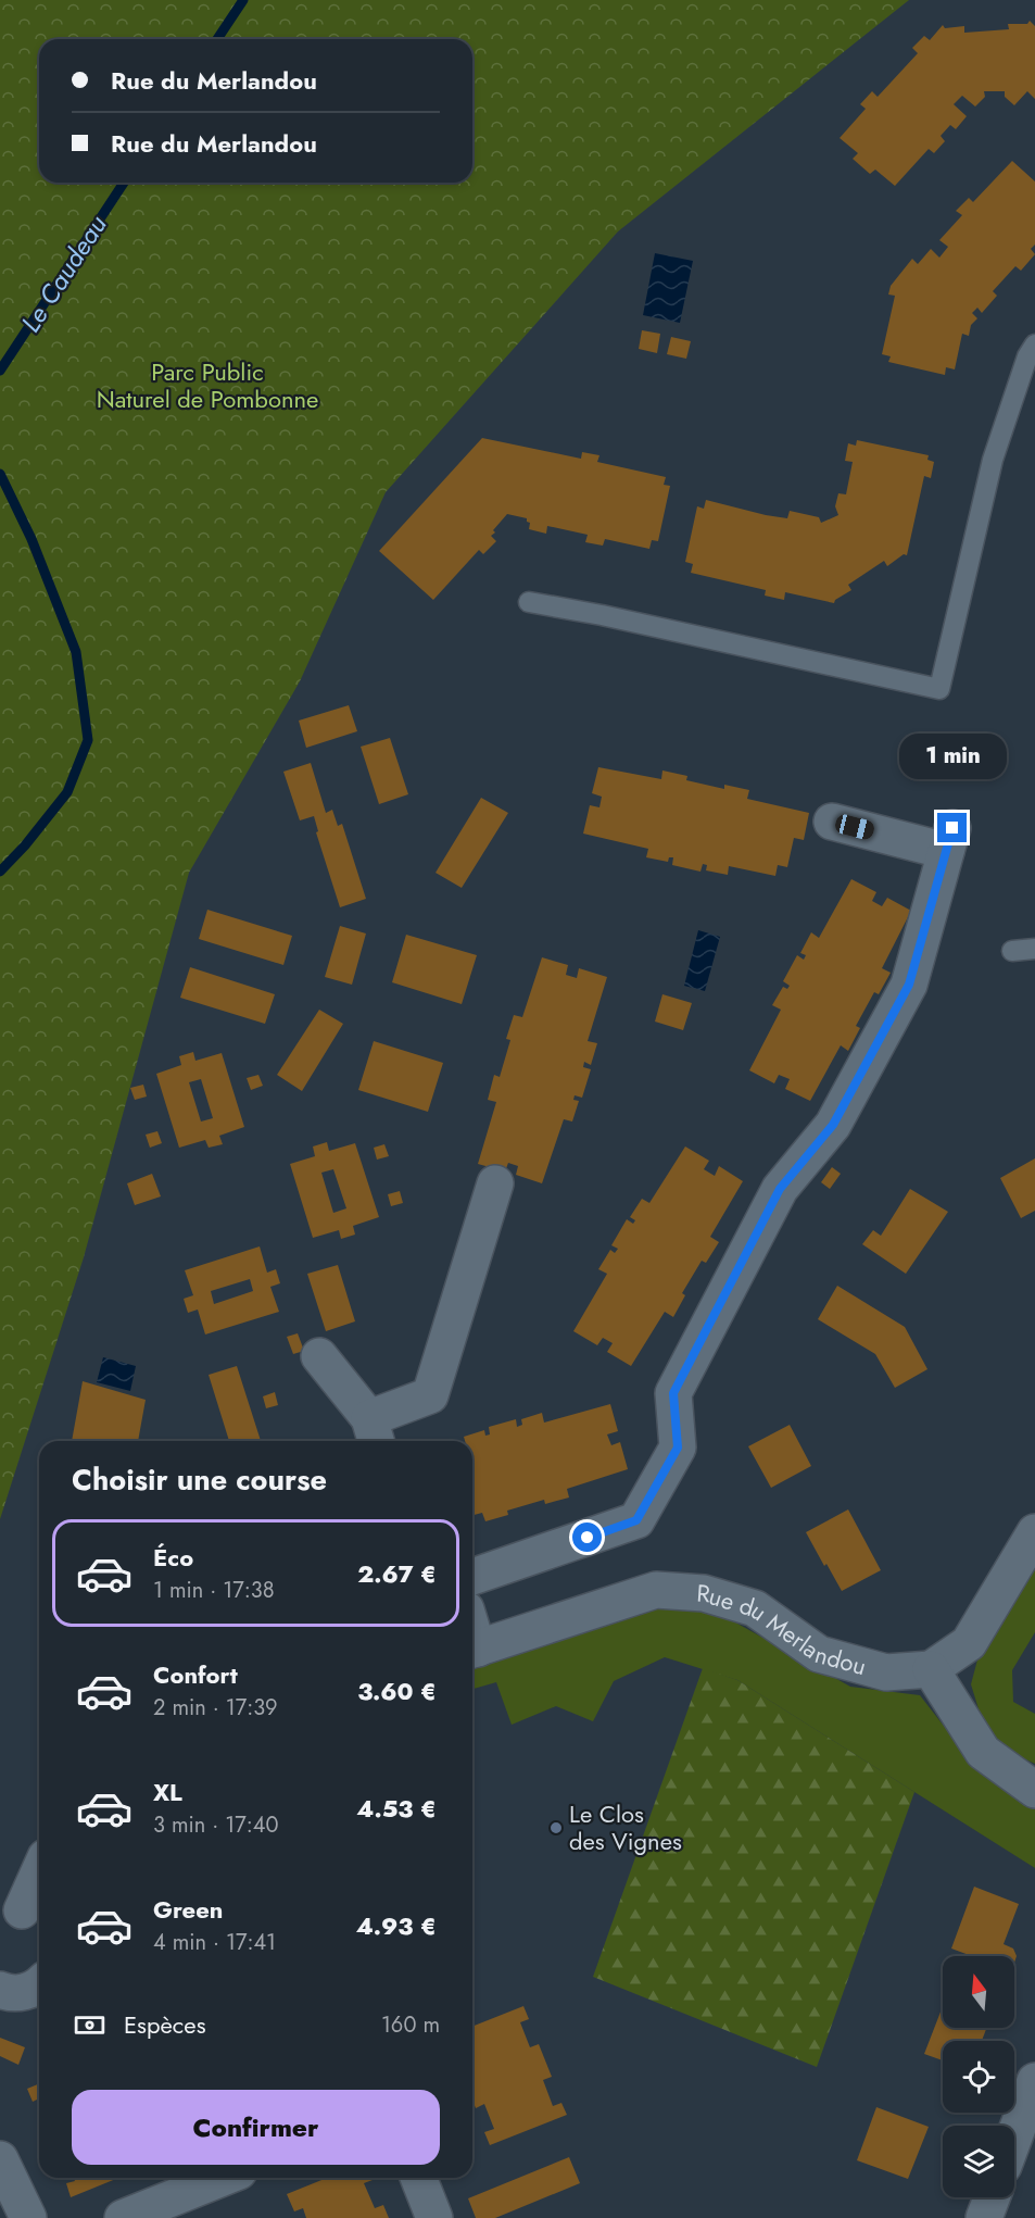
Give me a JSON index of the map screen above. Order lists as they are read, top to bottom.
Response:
{
  "streets": {
    "street": ["Rue du Merlandou"]
  },
  "water": ["Le Caudeau"],
  "parks": ["Parc Public Naturel de Pombonne"],
  "places": ["Le Clos des Vignes"],
  "north": "top",
  "page": {
    "banner": ["Rue du Merlandou", "Rue du Merlandou"],
    "bubble": "1 min",
    "heading": "Choisir une course",
    "list": [
      {
        "name": "Éco",
        "note": "1 min · 17:38",
        "value": "2.67 €"
      },
      {
        "name": "Confort",
        "note": "2 min · 17:39",
        "value": "3.60 €"
      },
      {
        "name": "XL",
        "note": "3 min · 17:40",
        "value": "4.53 €"
      },
      {
        "name": "Green",
        "note": "4 min · 17:41",
        "value": "4.93 €"
      }
    ],
    "pay": ["Espèces", "160 m"],
    "buttons": "Confirmer"
  }
}
